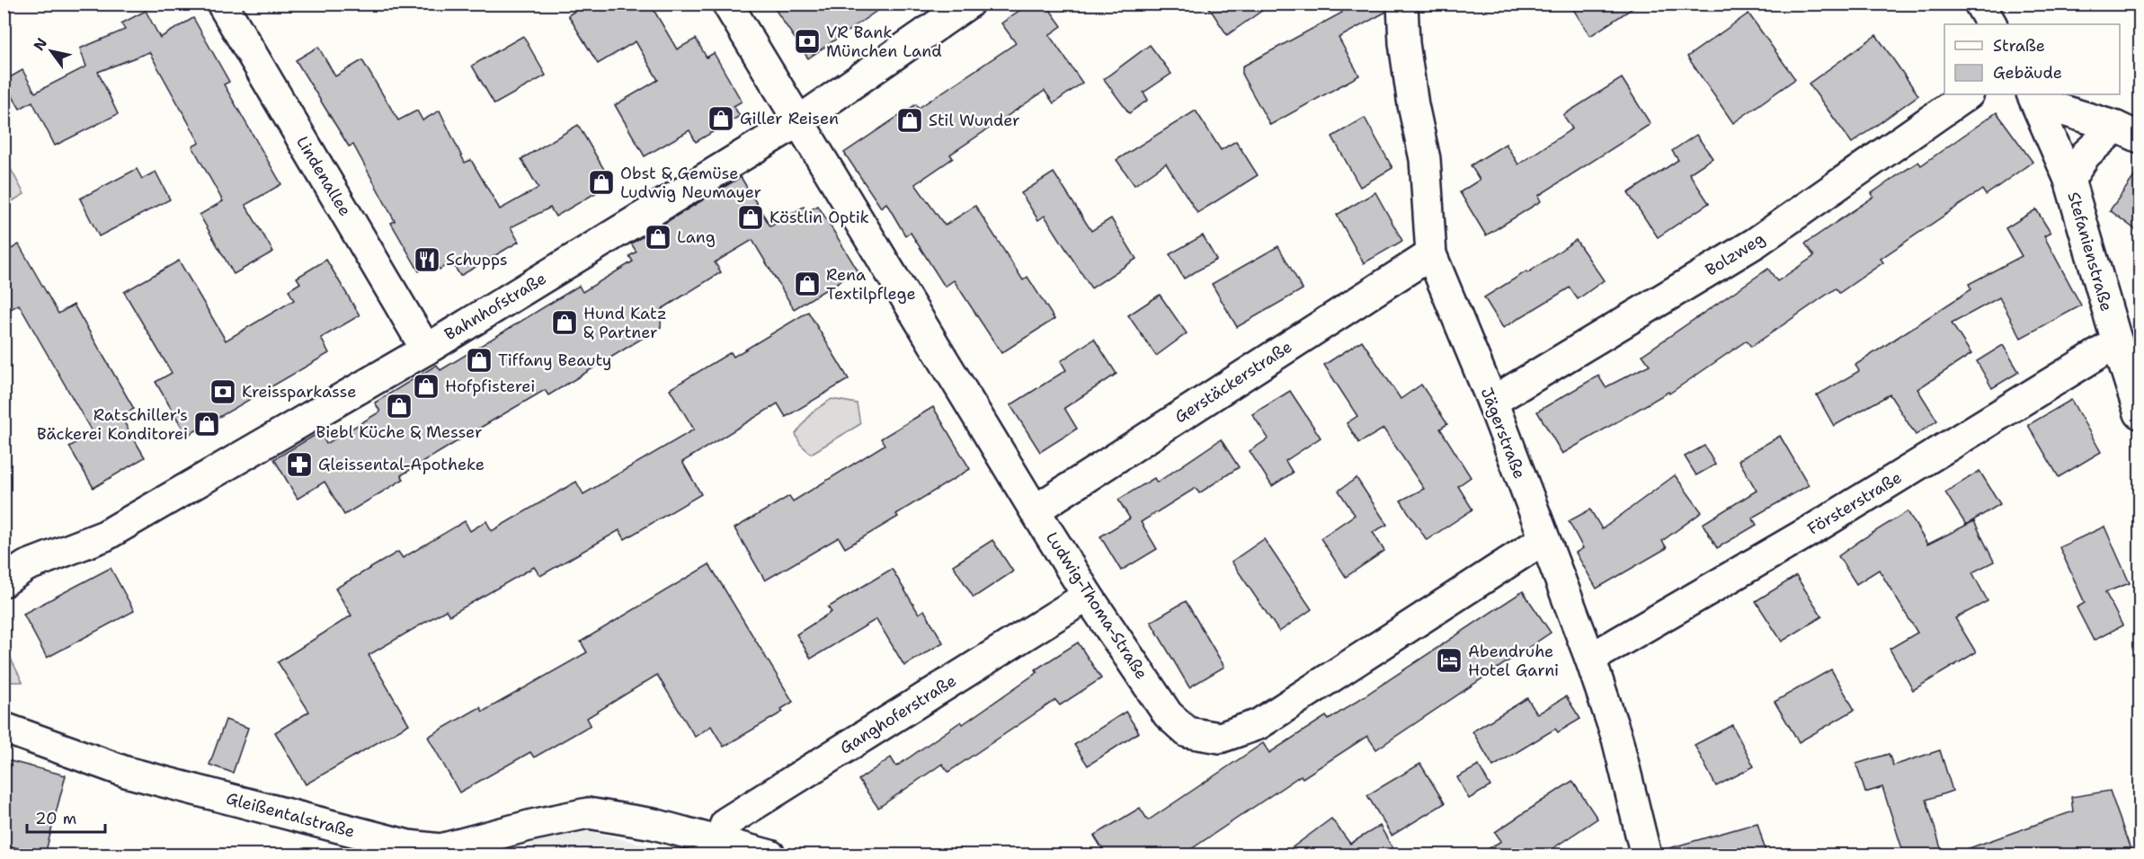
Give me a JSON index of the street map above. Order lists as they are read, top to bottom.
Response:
{
  "streets": {
    "street": [
      "Lindenallee",
      "Stefanienstraße",
      "Bolzweg",
      "Bahnhofstraße",
      "Gerstäckerstraße",
      "Jägerstraße",
      "Försterstraße",
      "Ludwig-Thoma-Straße",
      "Ganghoferstraße",
      "Gleißentalstraße"
    ]
  },
  "crossings": [
    ["Lindenallee", "Bahnhofstraße"],
    ["Stefanienstraße", "Försterstraße"],
    ["Bolzweg", "Jägerstraße"],
    ["Bahnhofstraße", "Ludwig-Thoma-Straße"],
    ["Gerstäckerstraße", "Jägerstraße"],
    ["Gerstäckerstraße", "Ludwig-Thoma-Straße"],
    ["Jägerstraße", "Försterstraße"],
    ["Jägerstraße", "Ludwig-Thoma-Straße"],
    ["Ludwig-Thoma-Straße", "Ganghoferstraße"],
    ["Ganghoferstraße", "Gleißentalstraße"]
  ],
  "places": {
    "bank": ["VR Bank München Land", "Kreissparkasse"],
    "shop": [
      "Giller Reisen",
      "Stil Wunder",
      "Obst & Gemüse Ludwig Neumayer",
      "Köstlin Optik",
      "Lang",
      "Rena Textilpflege",
      "Hund Katz & Partner",
      "Tiffany Beauty",
      "Hofpfisterei",
      "Biebl Küche & Messer",
      "Ratschiller's Bäckerei Konditorei"
    ],
    "restaurant": ["Schupps"],
    "pharmacy": ["Gleissental-Apotheke"],
    "hotel": ["Abendruhe Hotel Garni"]
  },
  "legend": ["Straße", "Gebäude"],
  "scale_bar": "20 m",
  "north": "top left"
}
